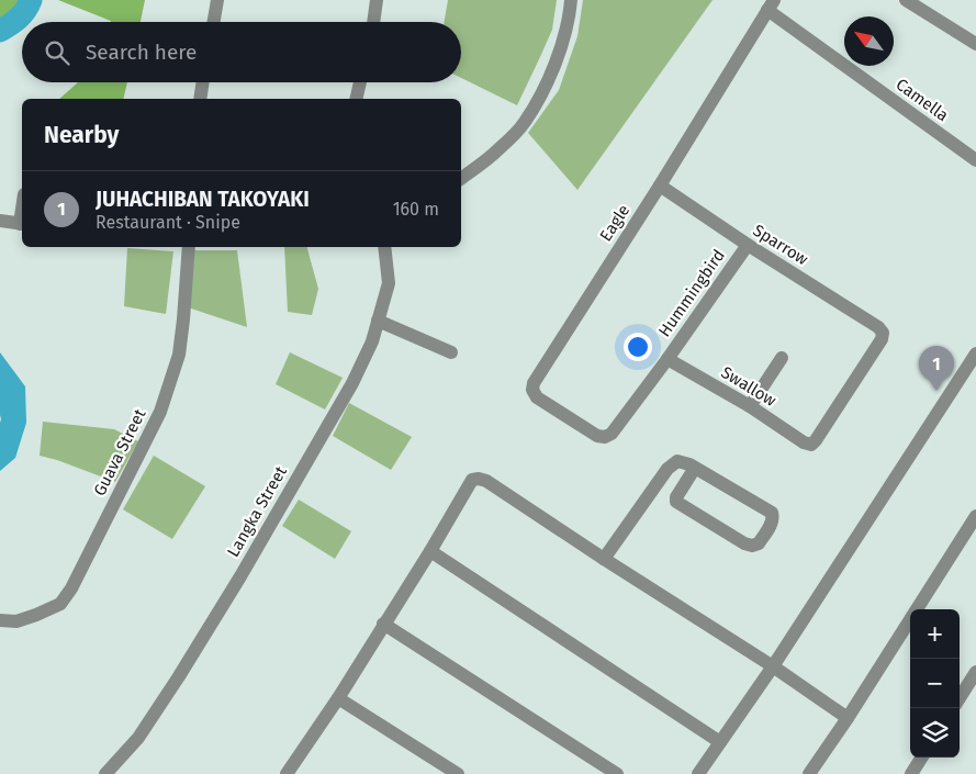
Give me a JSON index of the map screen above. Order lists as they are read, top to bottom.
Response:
{
  "streets": {
    "street": [
      "Camella",
      "Eagle",
      "Sparrow",
      "Hummingbird",
      "Swallow",
      "Guava Street",
      "Langka Street"
    ]
  },
  "crossings": [
    ["Camella", "Eagle"],
    ["Eagle", "Sparrow"],
    ["Eagle", "Hummingbird"],
    ["Sparrow", "Hummingbird"],
    ["Sparrow", "Swallow"],
    ["Hummingbird", "Swallow"]
  ],
  "north": "top left",
  "page": {
    "search": "Search here",
    "heading": "Nearby",
    "list": [
      {
        "mark": "1",
        "name": "JUHACHIBAN TAKOYAKI",
        "note": "Restaurant · Snipe",
        "value": "160 m"
      }
    ],
    "pins": "1",
    "map_buttons": ["+", "−"]
  }
}
